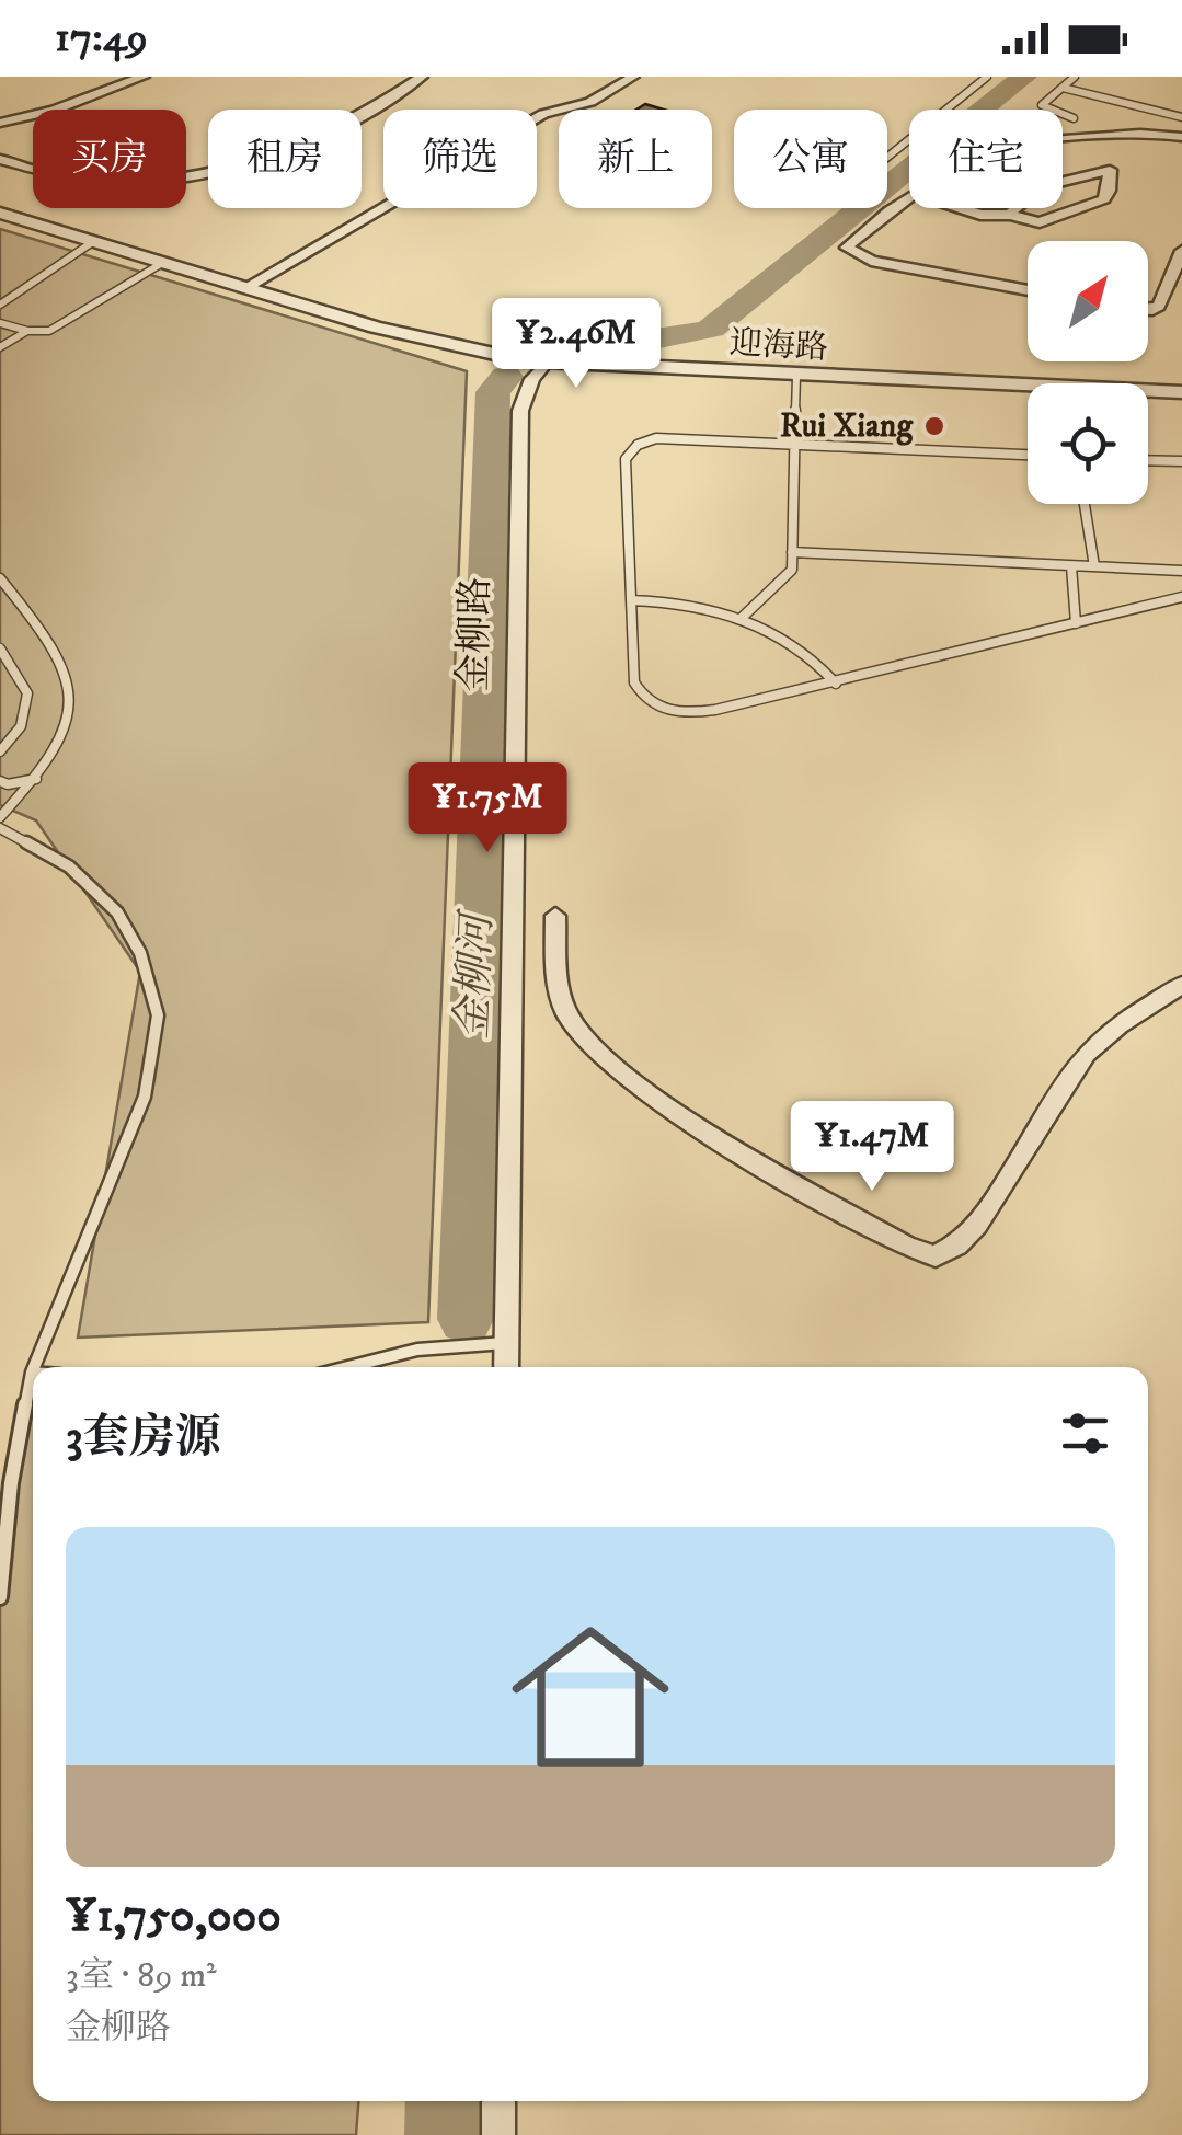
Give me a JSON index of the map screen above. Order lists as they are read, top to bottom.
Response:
{
  "streets": {
    "street": ["迎海路", "金柳路"]
  },
  "crossings": [
    ["迎海路", "金柳路"]
  ],
  "water": ["金柳河"],
  "places": ["Rui Xiang"],
  "north": "top right",
  "page": {
    "status": "17:49",
    "chip": [
      "买房",
      "租房",
      "筛选",
      "新上",
      "公寓",
      "住宅"
    ],
    "price": ["¥2.46M", "¥1.75M", "¥1.47M"],
    "heading": "3套房源",
    "list": [
      {
        "name": "¥1,750,000",
        "note": "3室 · 89 m² · 金柳路"
      }
    ]
  }
}
